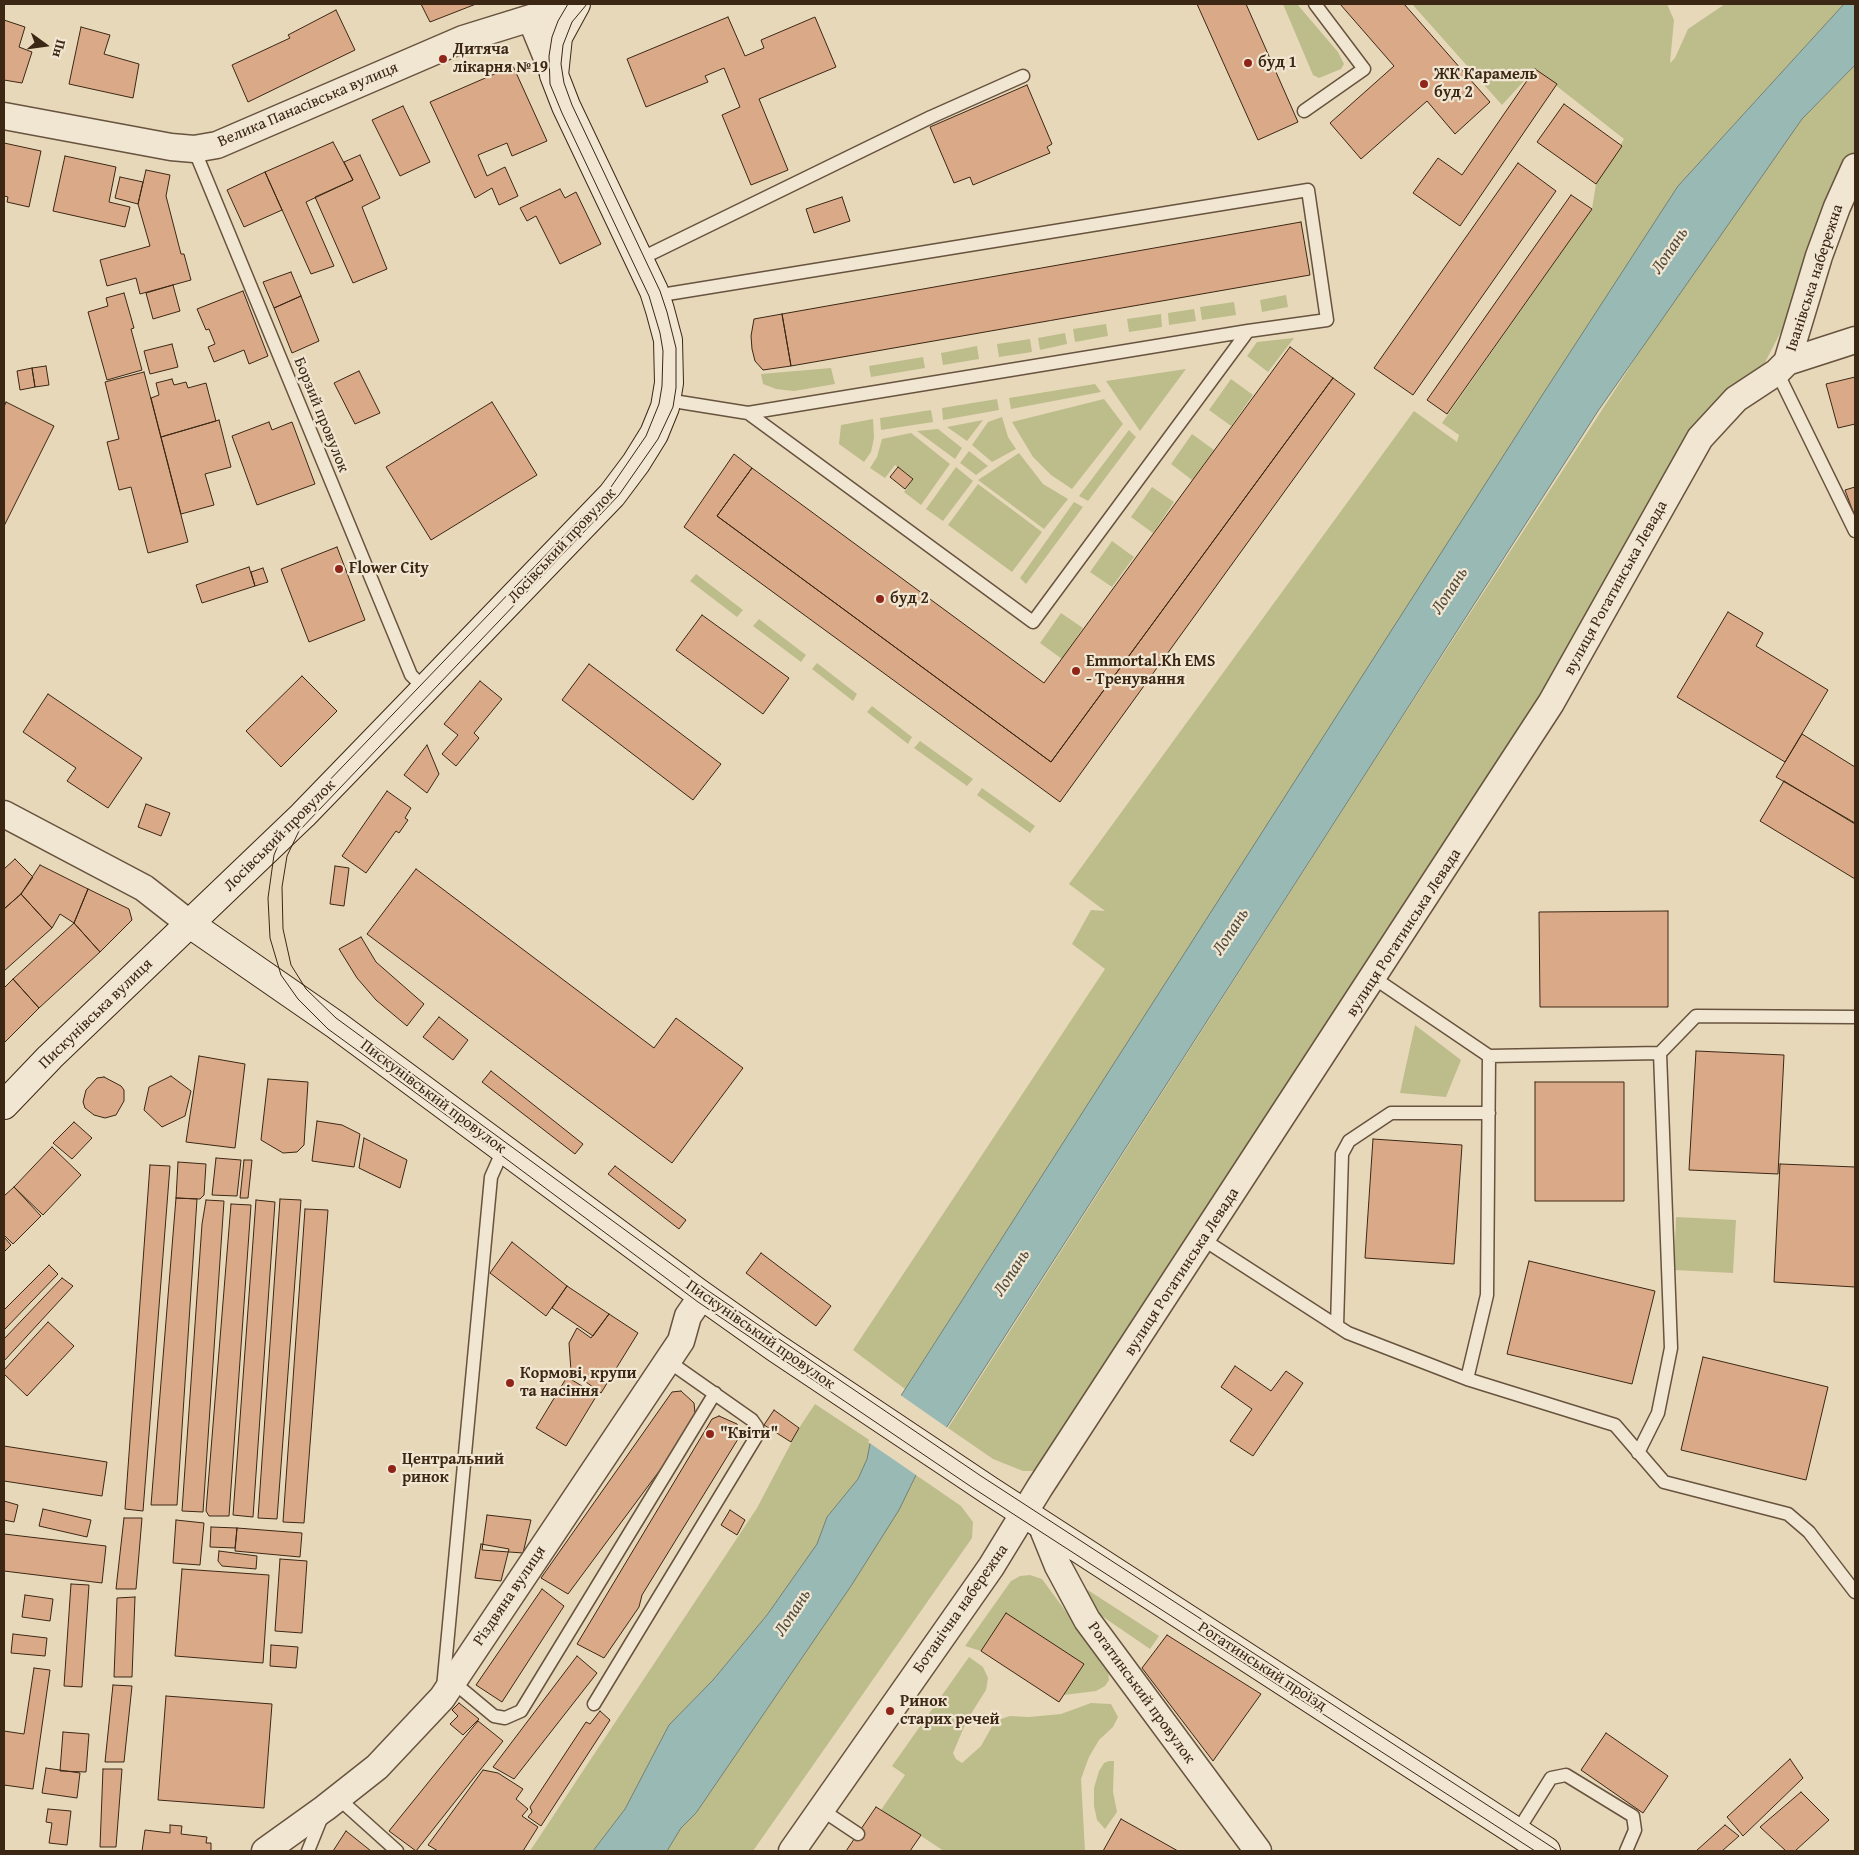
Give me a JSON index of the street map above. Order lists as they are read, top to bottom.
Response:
{
  "streets": {
    "street": [
      "Велика Панасівська вулиця",
      "Іванівська набережна",
      "Лосівський провулок",
      "вулиця Рогатинська Левада",
      "Пискунівська вулиця",
      "Пискунівський провулок",
      "Різдвяна вулиця",
      "Ботанічна набережна",
      "Рогатинський проїзд",
      "Рогатинський провулок"
    ],
    "lane": ["Борзий провулок"]
  },
  "crossings": [
    ["Велика Панасівська вулиця", "Борзий провулок"],
    ["Велика Панасівська вулиця", "Лосівський провулок"],
    ["Іванівська набережна", "вулиця Рогатинська Левада"],
    ["Борзий провулок", "Лосівський провулок"],
    ["Лосівський провулок", "Пискунівська вулиця"],
    ["Лосівський провулок", "Пискунівський провулок"],
    ["вулиця Рогатинська Левада", "Ботанічна набережна"],
    ["вулиця Рогатинська Левада", "Рогатинський проїзд"],
    ["вулиця Рогатинська Левада", "Рогатинський провулок"],
    ["Пискунівська вулиця", "Пискунівський провулок"],
    ["Пискунівський провулок", "Різдвяна вулиця"],
    ["Пискунівський провулок", "Рогатинський проїзд"],
    ["Ботанічна набережна", "Рогатинський проїзд"],
    ["Ботанічна набережна", "Рогатинський провулок"],
    ["Рогатинський проїзд", "Рогатинський провулок"]
  ],
  "water": ["Лопань"],
  "places": [
    "Дитяча лікарня №19",
    "буд 1",
    "ЖК Карамель буд 2",
    "Flower City",
    "буд 2",
    "Emmortal.Kh EMS - Тренування",
    "Кормові, крупи та насіння",
    "\"Квіти\"",
    "Центральний ринок",
    "Ринок старих речей"
  ],
  "north": "right"
}
